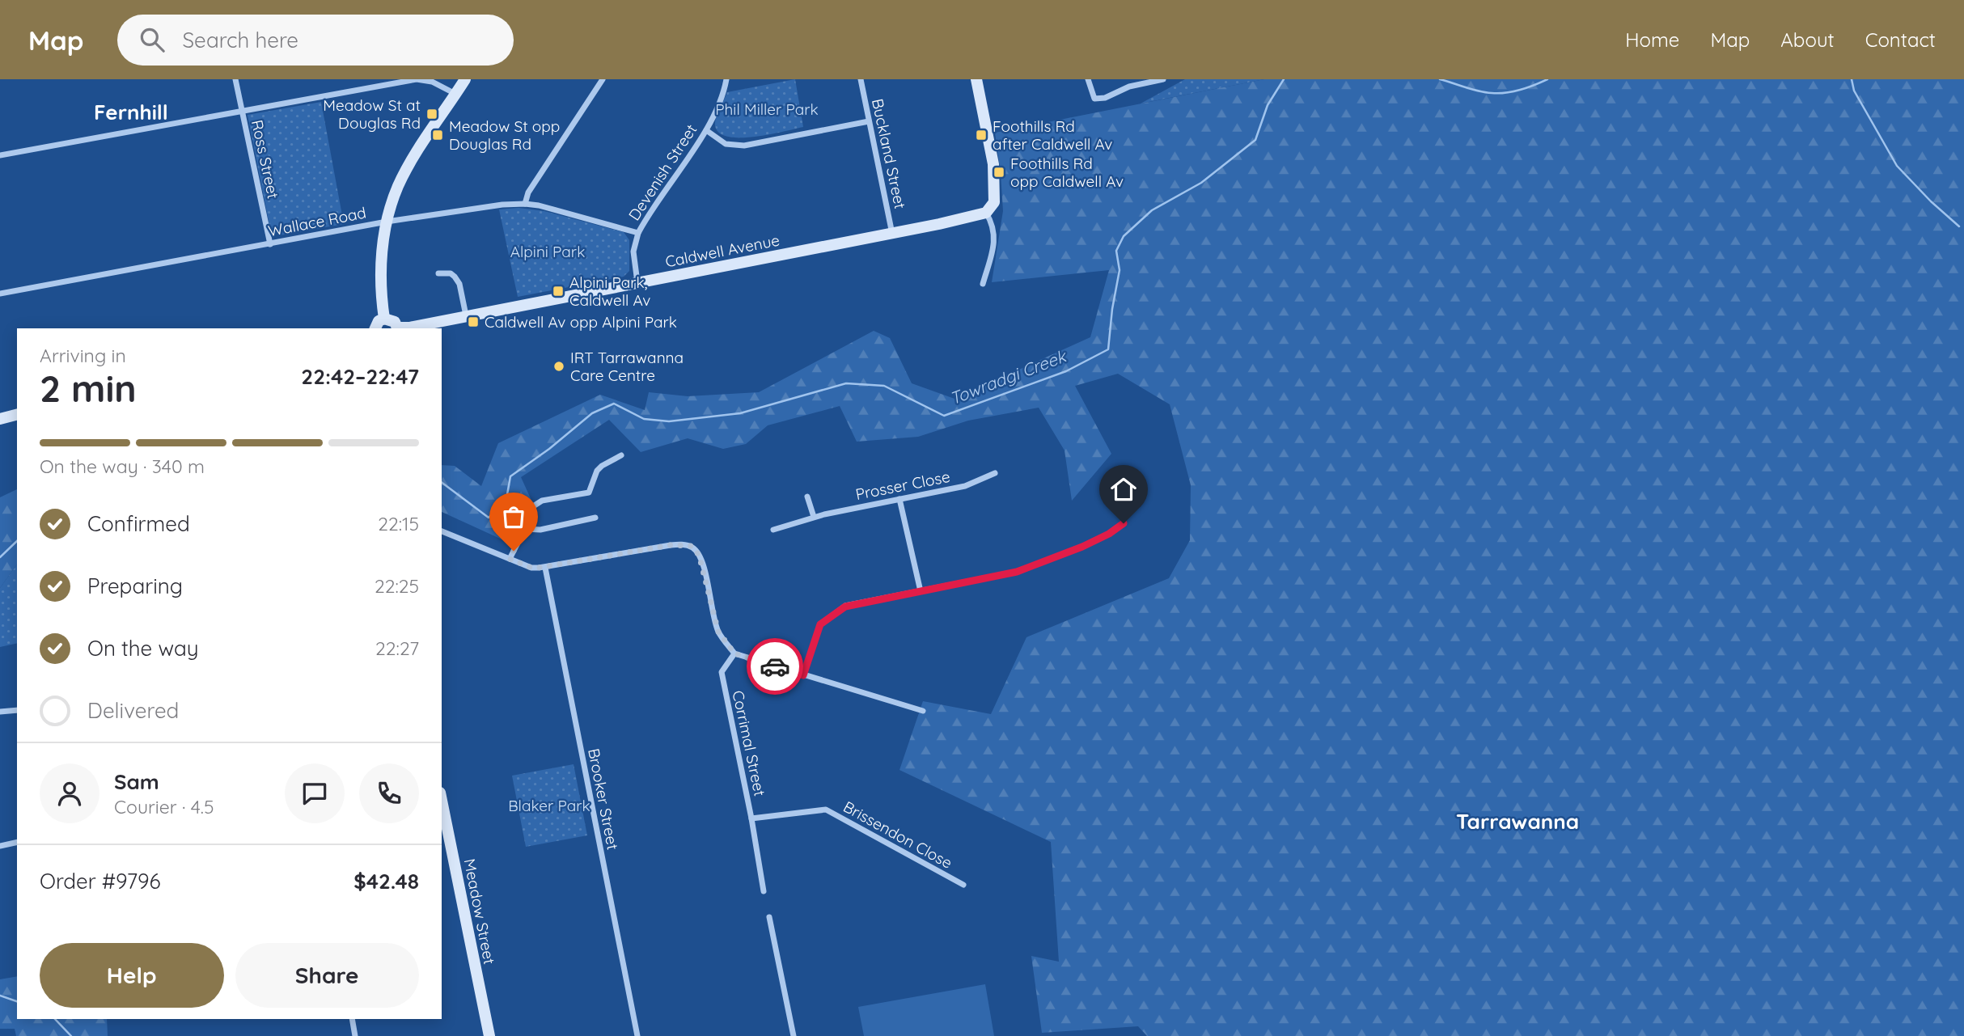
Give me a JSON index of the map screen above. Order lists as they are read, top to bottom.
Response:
{
  "streets": {
    "main road": ["Caldwell Avenue", "Meadow Street"],
    "street": [
      "Buckland Street",
      "Ross Street",
      "Devenish Street",
      "Wallace Road",
      "Prosser Close",
      "Corrimal Street",
      "Brooker Street",
      "Brissendon Close"
    ]
  },
  "crossings": [
    ["Buckland Street", "Caldwell Avenue"],
    ["Ross Street", "Wallace Road"],
    ["Devenish Street", "Wallace Road"],
    ["Devenish Street", "Caldwell Avenue"],
    ["Corrimal Street", "Brissendon Close"]
  ],
  "districts": ["Fernhill", "Tarrawanna"],
  "water": ["Towradgi Creek"],
  "parks": ["Phil Miller Park", "Alpini Park", "Blaker Park"],
  "places": {
    "transit": [
      "Meadow St at Douglas Rd",
      "Meadow St opp Douglas Rd",
      "Foothills Rd after Caldwell Av",
      "Foothills Rd opp Caldwell Av",
      "Alpini Park, Caldwell Av",
      "Caldwell Av opp Alpini Park"
    ],
    "other": ["IRT Tarrawanna Care Centre"]
  },
  "page": {
    "header": "Map",
    "search": "Search here",
    "nav": [
      "Home",
      "Map",
      "About",
      "Contact"
    ],
    "heading": ["2 min", "Arriving in", "22:42–22:47"],
    "panel": [
      "Sam",
      "Courier · 4.5",
      "Order #9796",
      "$42.48"
    ],
    "bar": "On the way · 340 m",
    "list": [
      ["Confirmed", "22:15"],
      ["Preparing", "22:25"],
      ["On the way", "22:27"],
      "Delivered"
    ],
    "buttons": ["Help", "Share"]
  }
}
